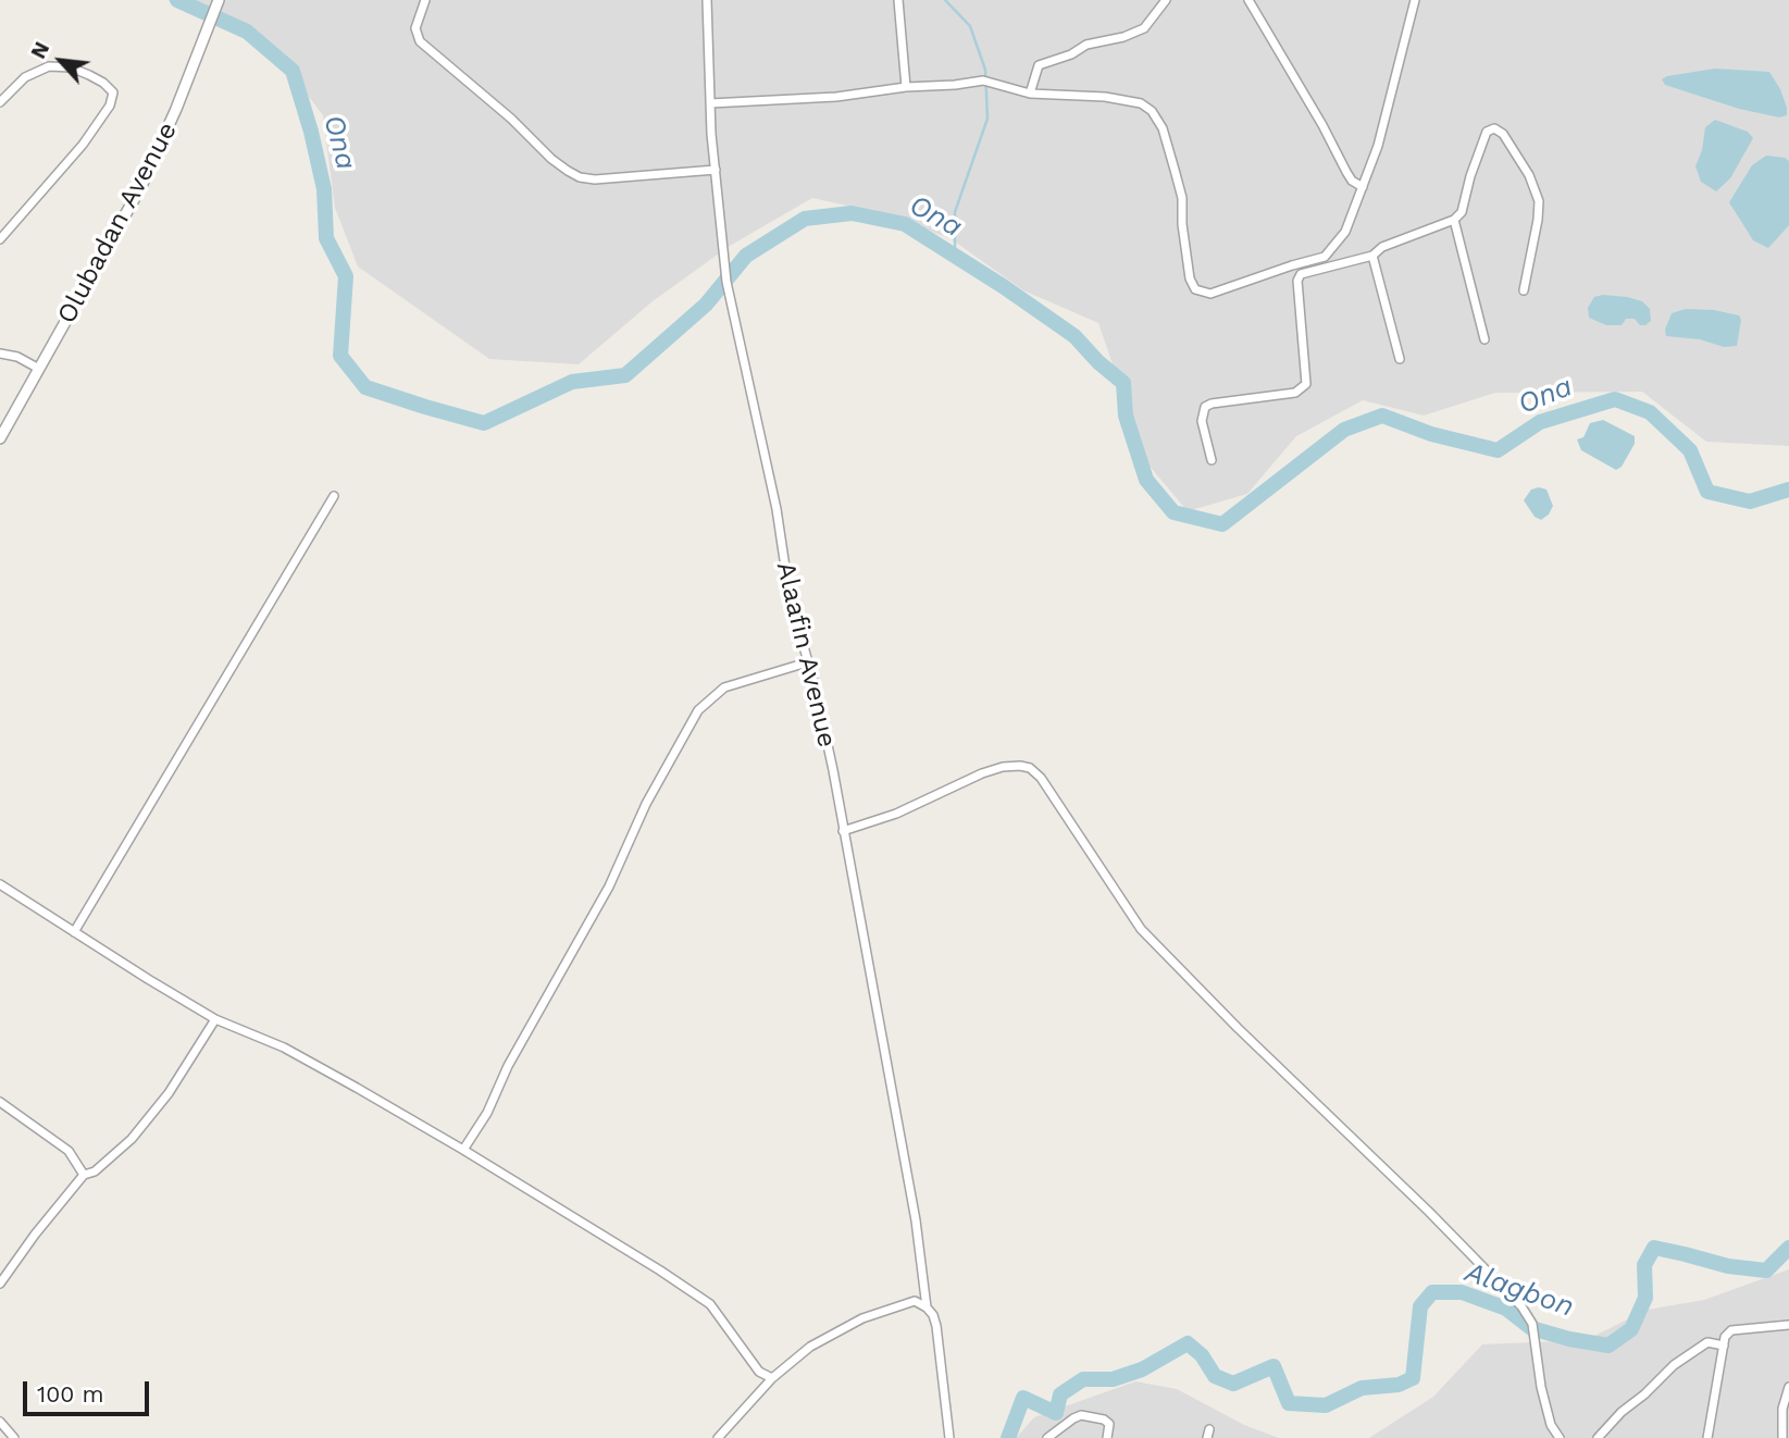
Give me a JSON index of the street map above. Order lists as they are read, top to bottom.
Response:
{
  "streets": {
    "street": ["Olubadan Avenue", "Alaafin Avenue"]
  },
  "water": ["Ona", "Alagbon"],
  "scale_bar": "100 m",
  "north": "top left"
}
